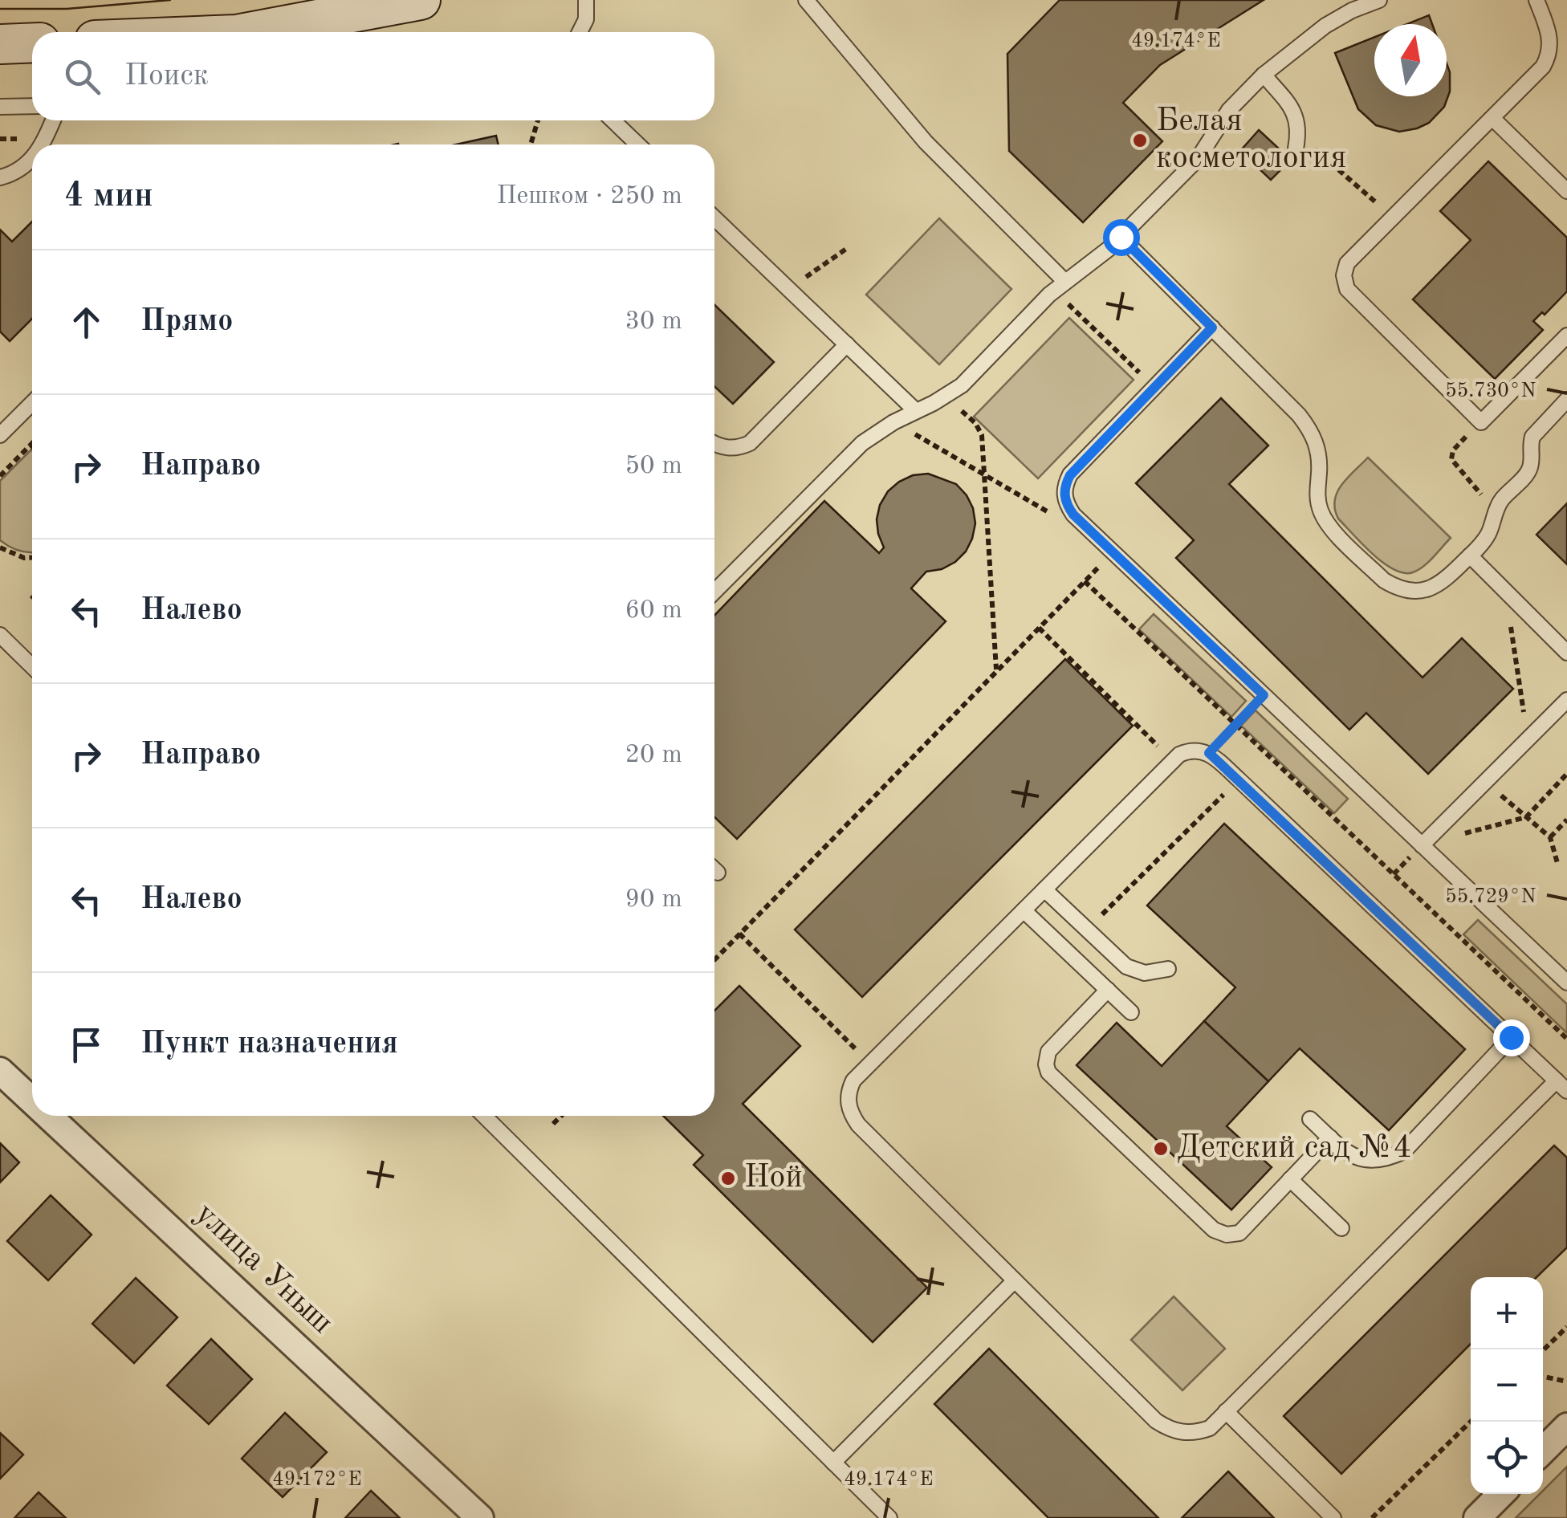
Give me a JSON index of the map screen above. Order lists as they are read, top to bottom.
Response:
{
  "streets": {
    "street": ["улица Уныш"]
  },
  "places": ["Белая косметология", "Детский сад №4", "Ной"],
  "north": "top",
  "page": {
    "search": "Поиск",
    "heading": ["4 мин", "Пешком · 250 m"],
    "list": [
      ["Прямо", "30 m"],
      ["Направо", "50 m"],
      ["Налево", "60 m"],
      ["Направо", "20 m"],
      ["Налево", "90 m"],
      "Пункт назначения"
    ],
    "map_buttons": ["+", "−"]
  },
  "coordinates": [
    "49.174°E",
    "55.730°N",
    "55.729°N",
    "49.172°E"
  ]
}
